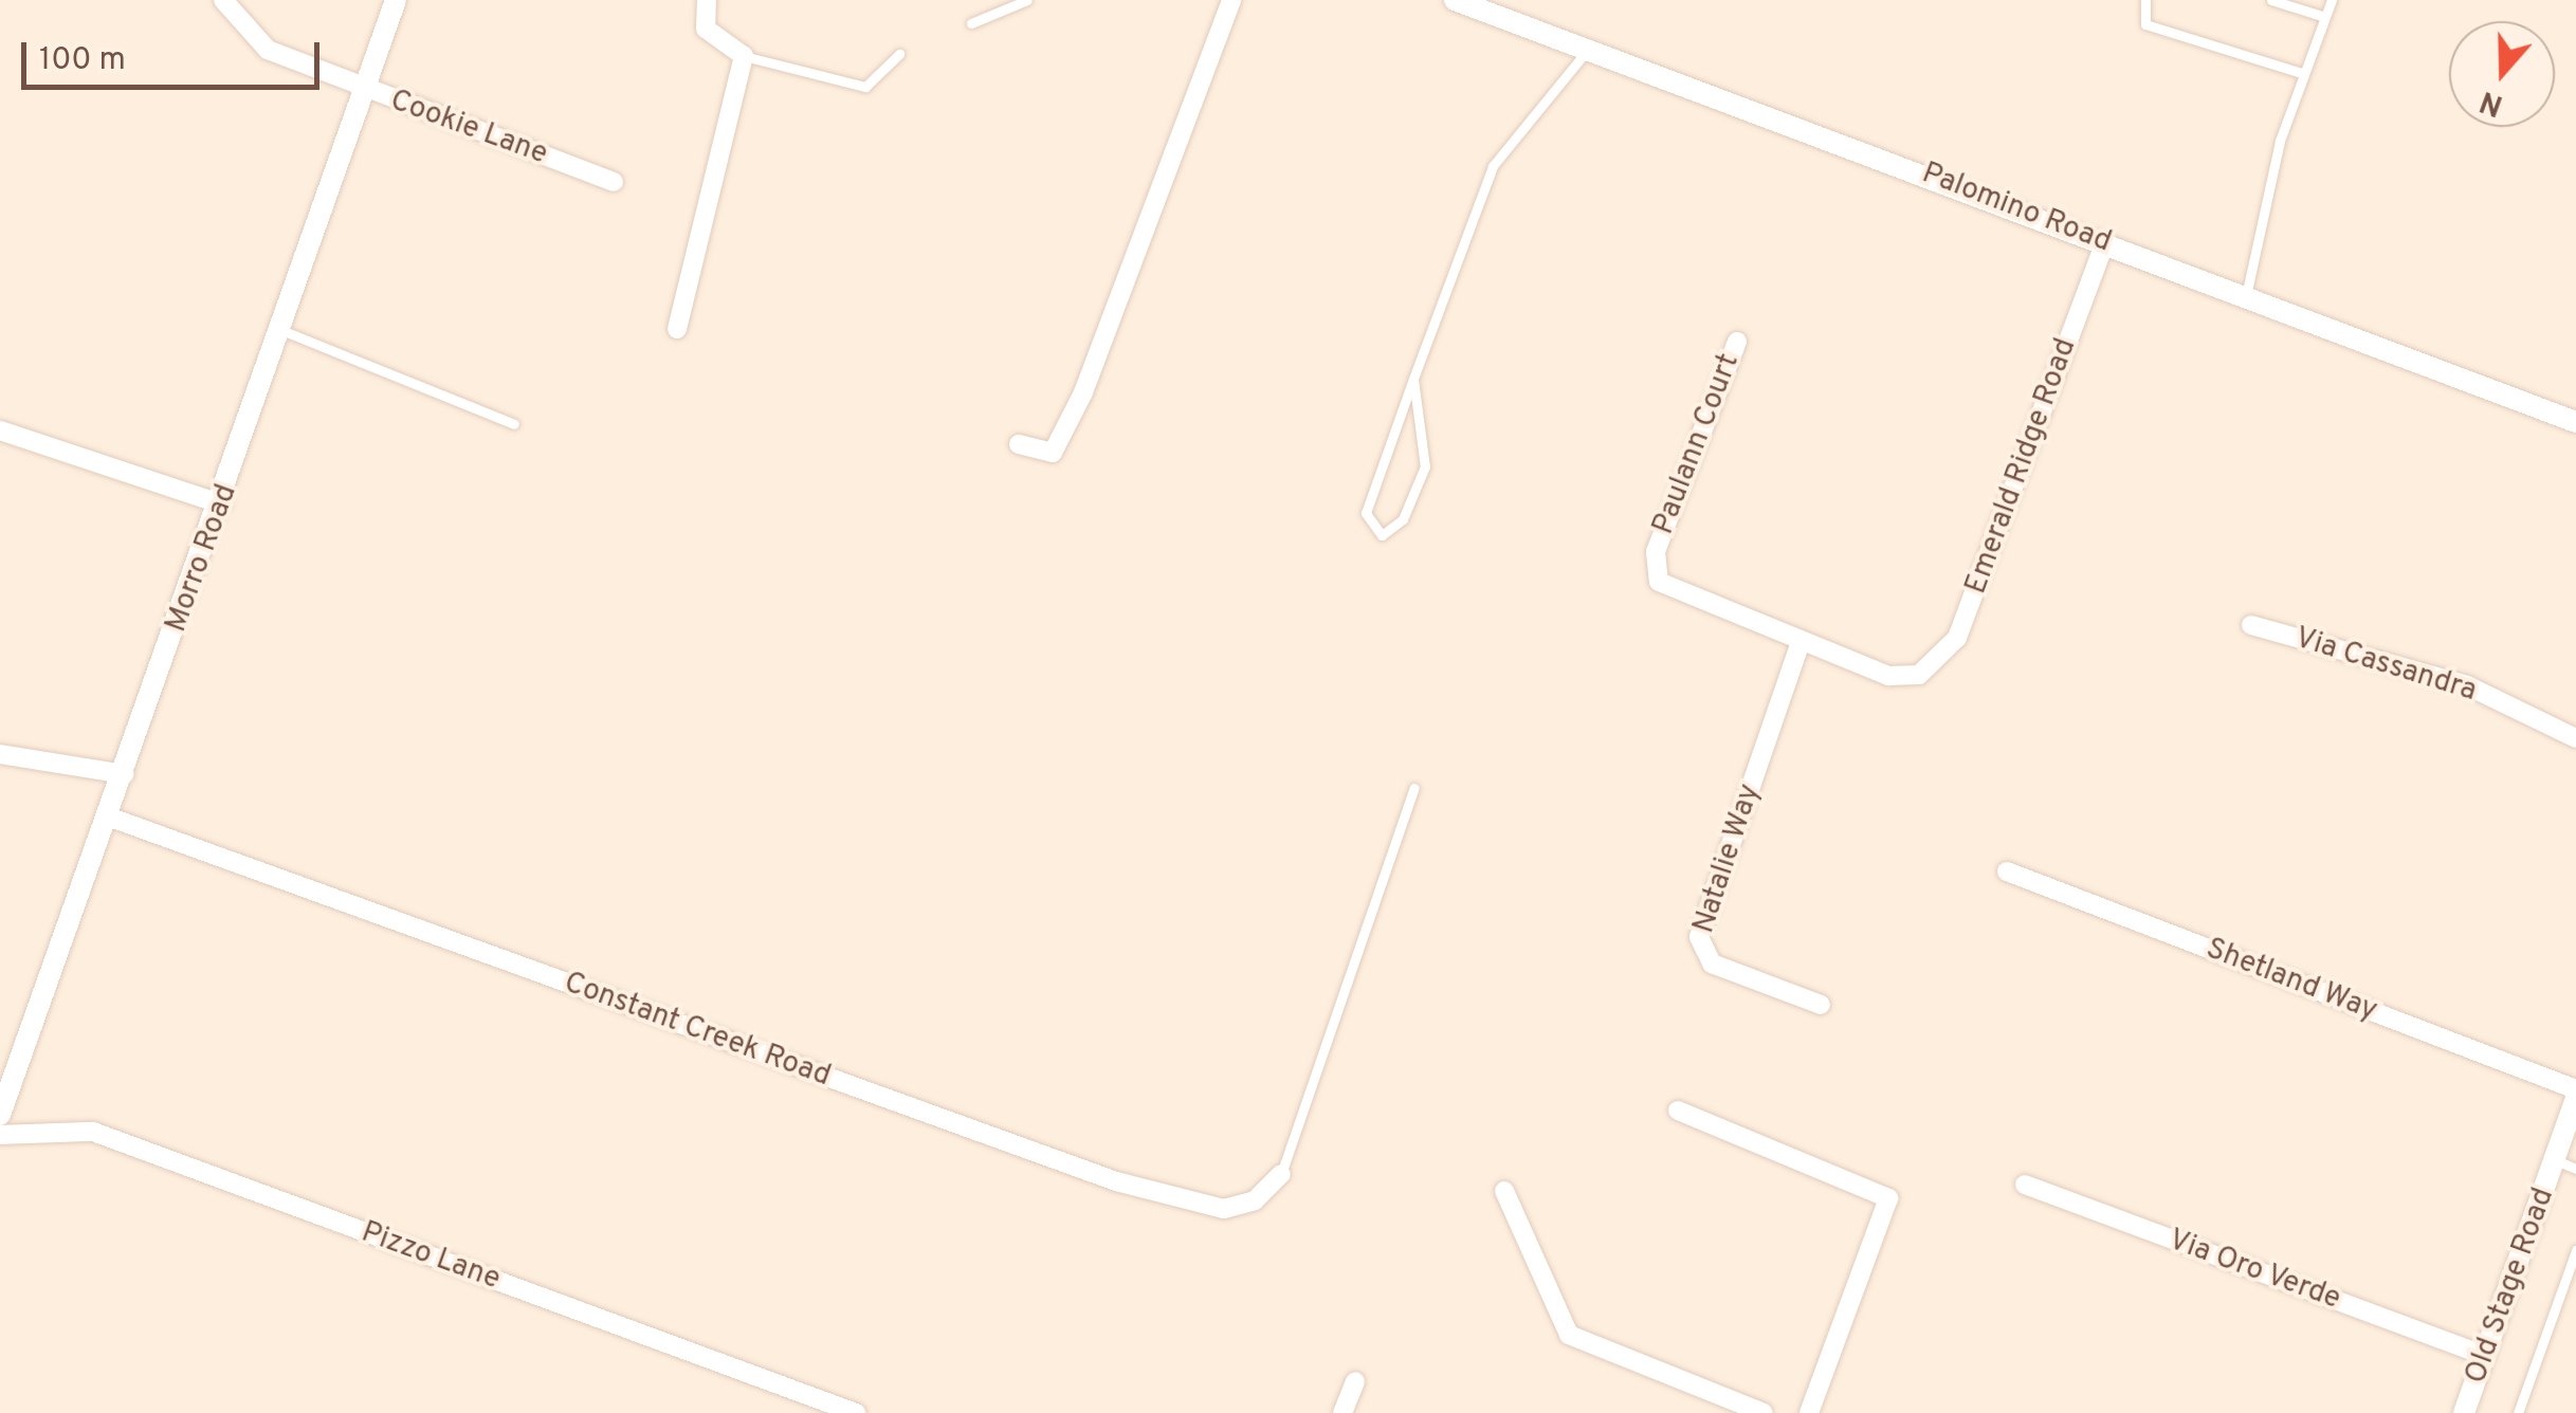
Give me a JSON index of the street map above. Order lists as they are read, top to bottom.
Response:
{
  "streets": {
    "street": [
      "Cookie Lane",
      "Palomino Road",
      "Paulann Court",
      "Emerald Ridge Road",
      "Morro Road",
      "Via Cassandra",
      "Natalie Way",
      "Shetland Way",
      "Constant Creek Road",
      "Pizzo Lane",
      "Via Oro Verde",
      "Old Stage Road"
    ]
  },
  "crossings": [
    ["Cookie Lane", "Morro Road"],
    ["Palomino Road", "Emerald Ridge Road"],
    ["Paulann Court", "Emerald Ridge Road"],
    ["Paulann Court", "Natalie Way"],
    ["Emerald Ridge Road", "Natalie Way"],
    ["Morro Road", "Constant Creek Road"],
    ["Via Oro Verde", "Old Stage Road"]
  ],
  "scale_bar": "100 m",
  "north": "bottom"
}
